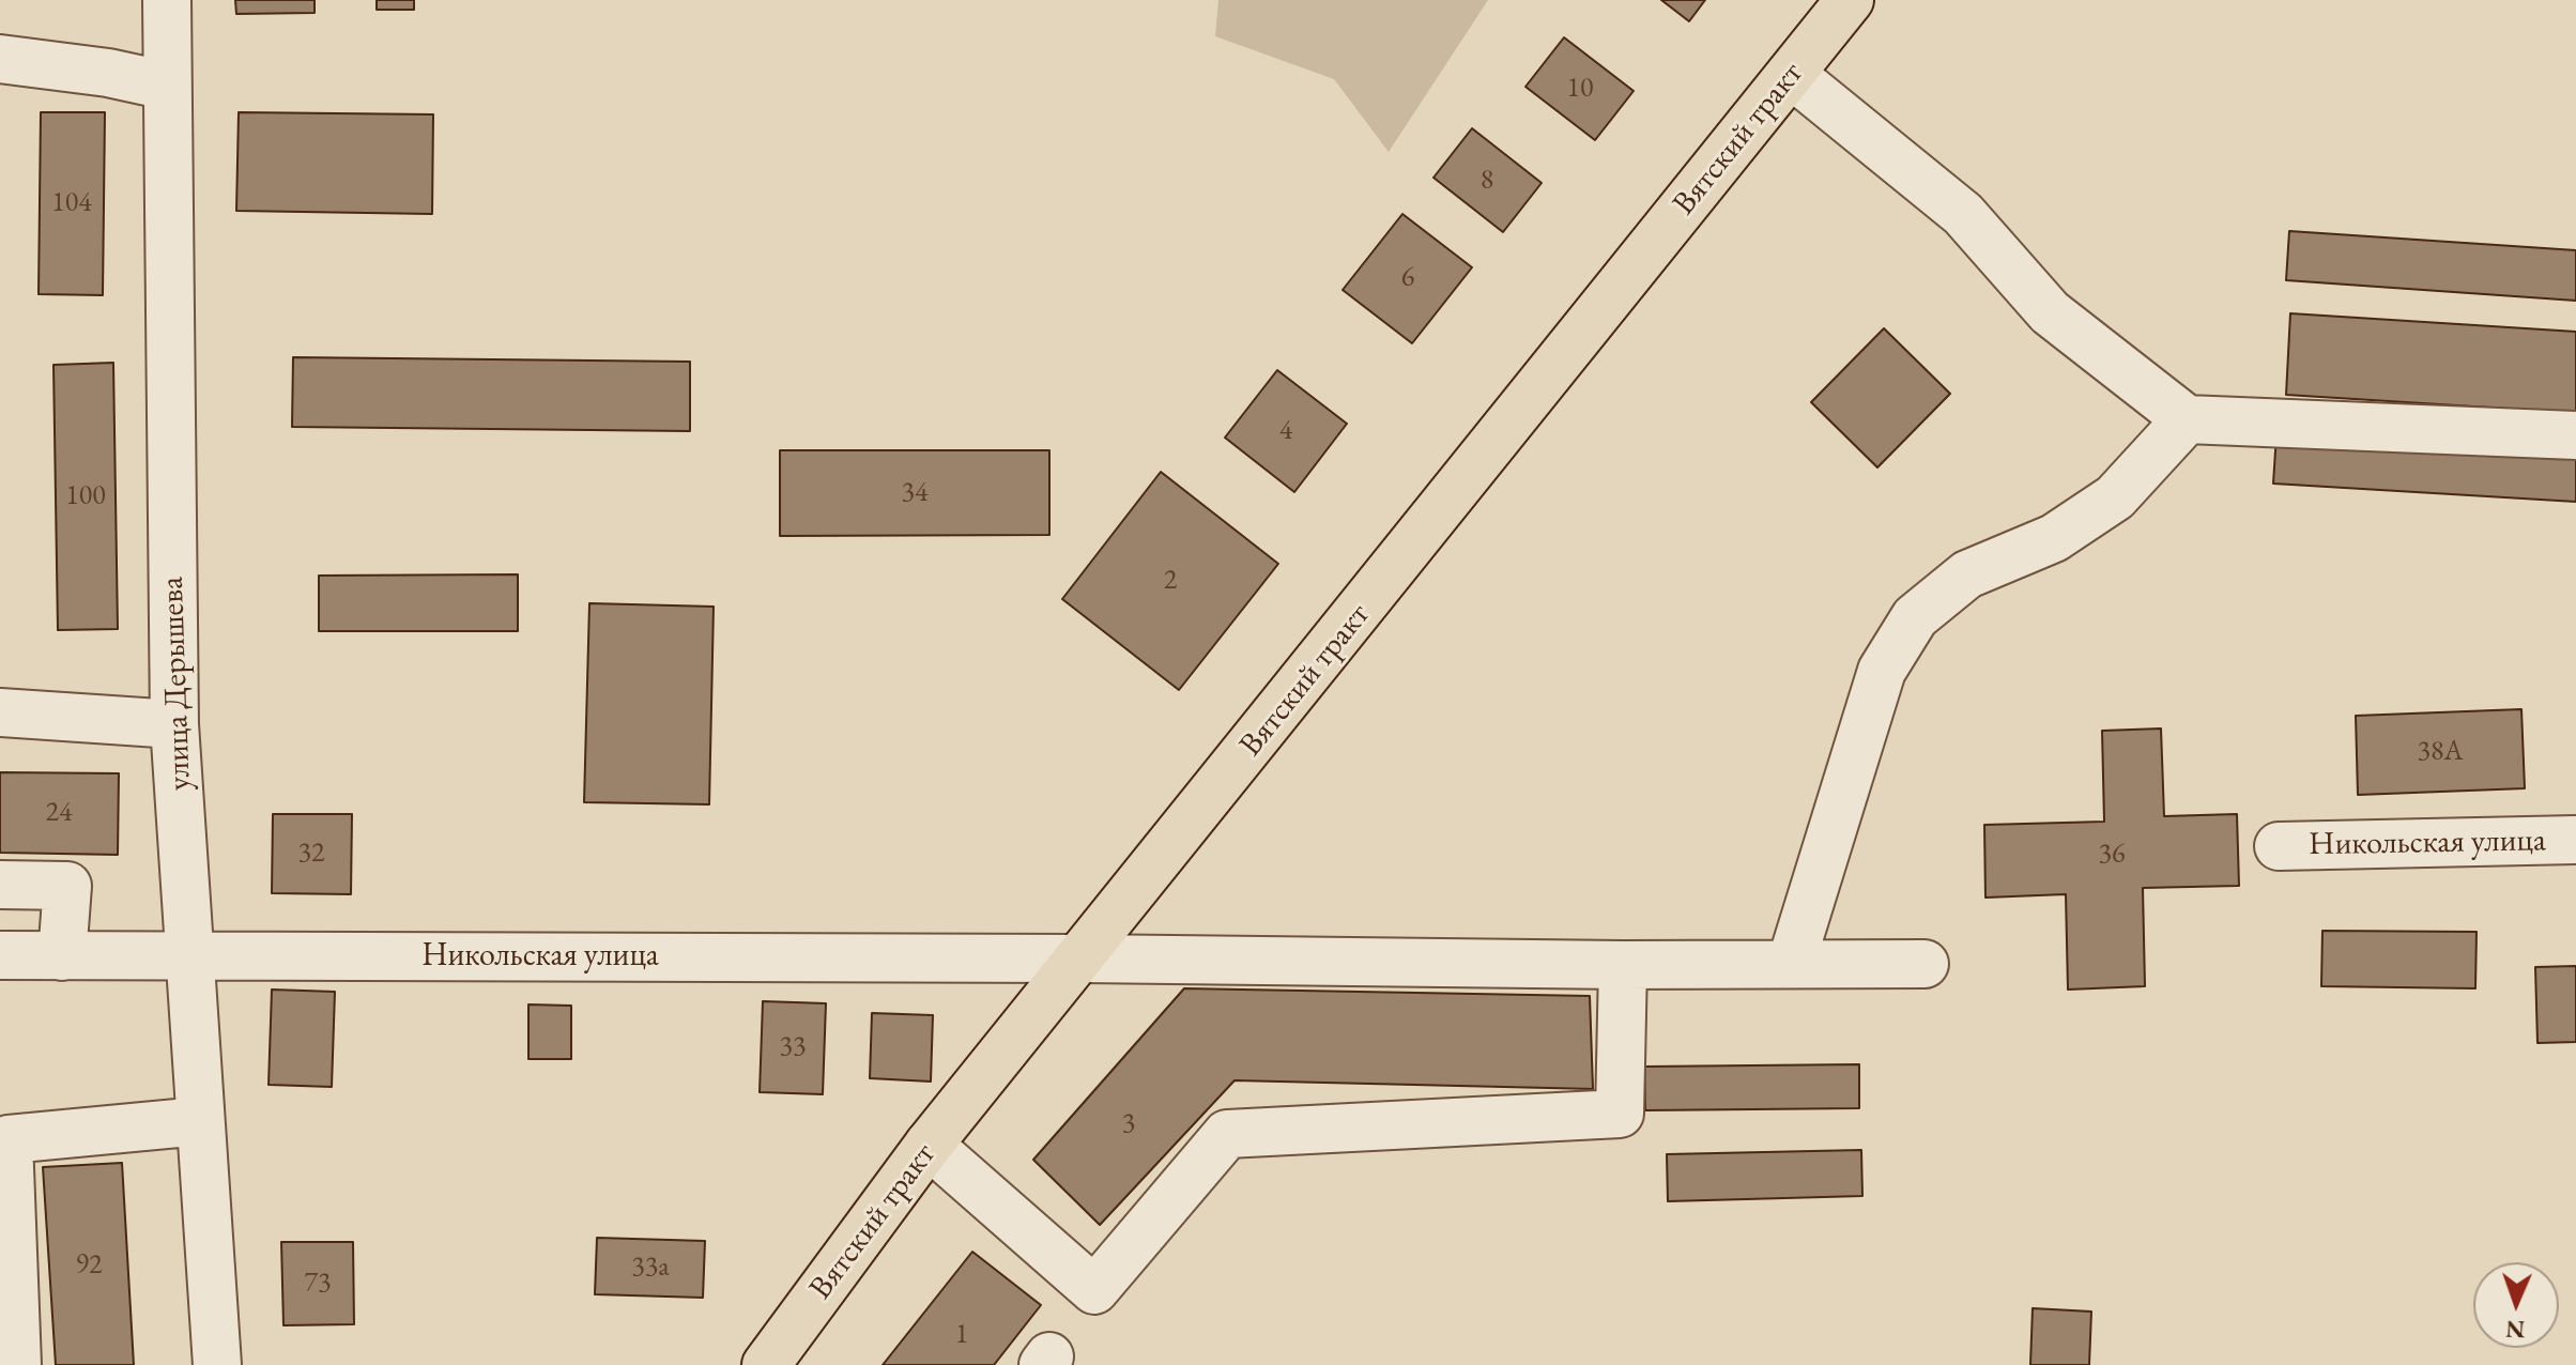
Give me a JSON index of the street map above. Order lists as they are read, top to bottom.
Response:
{
  "streets": {
    "main road": ["Вятский тракт"],
    "street": ["улица Дерышева", "Никольская улица"]
  },
  "crossings": [
    ["Вятский тракт", "Никольская улица"],
    ["улица Дерышева", "Никольская улица"]
  ],
  "house_numbers": [
    "10",
    "8",
    "104",
    "6",
    "4",
    "34",
    "100",
    "2",
    "38А",
    "24",
    "32",
    "36",
    "33",
    "3",
    "92",
    "33а",
    "73",
    "1"
  ],
  "north": "bottom"
}
